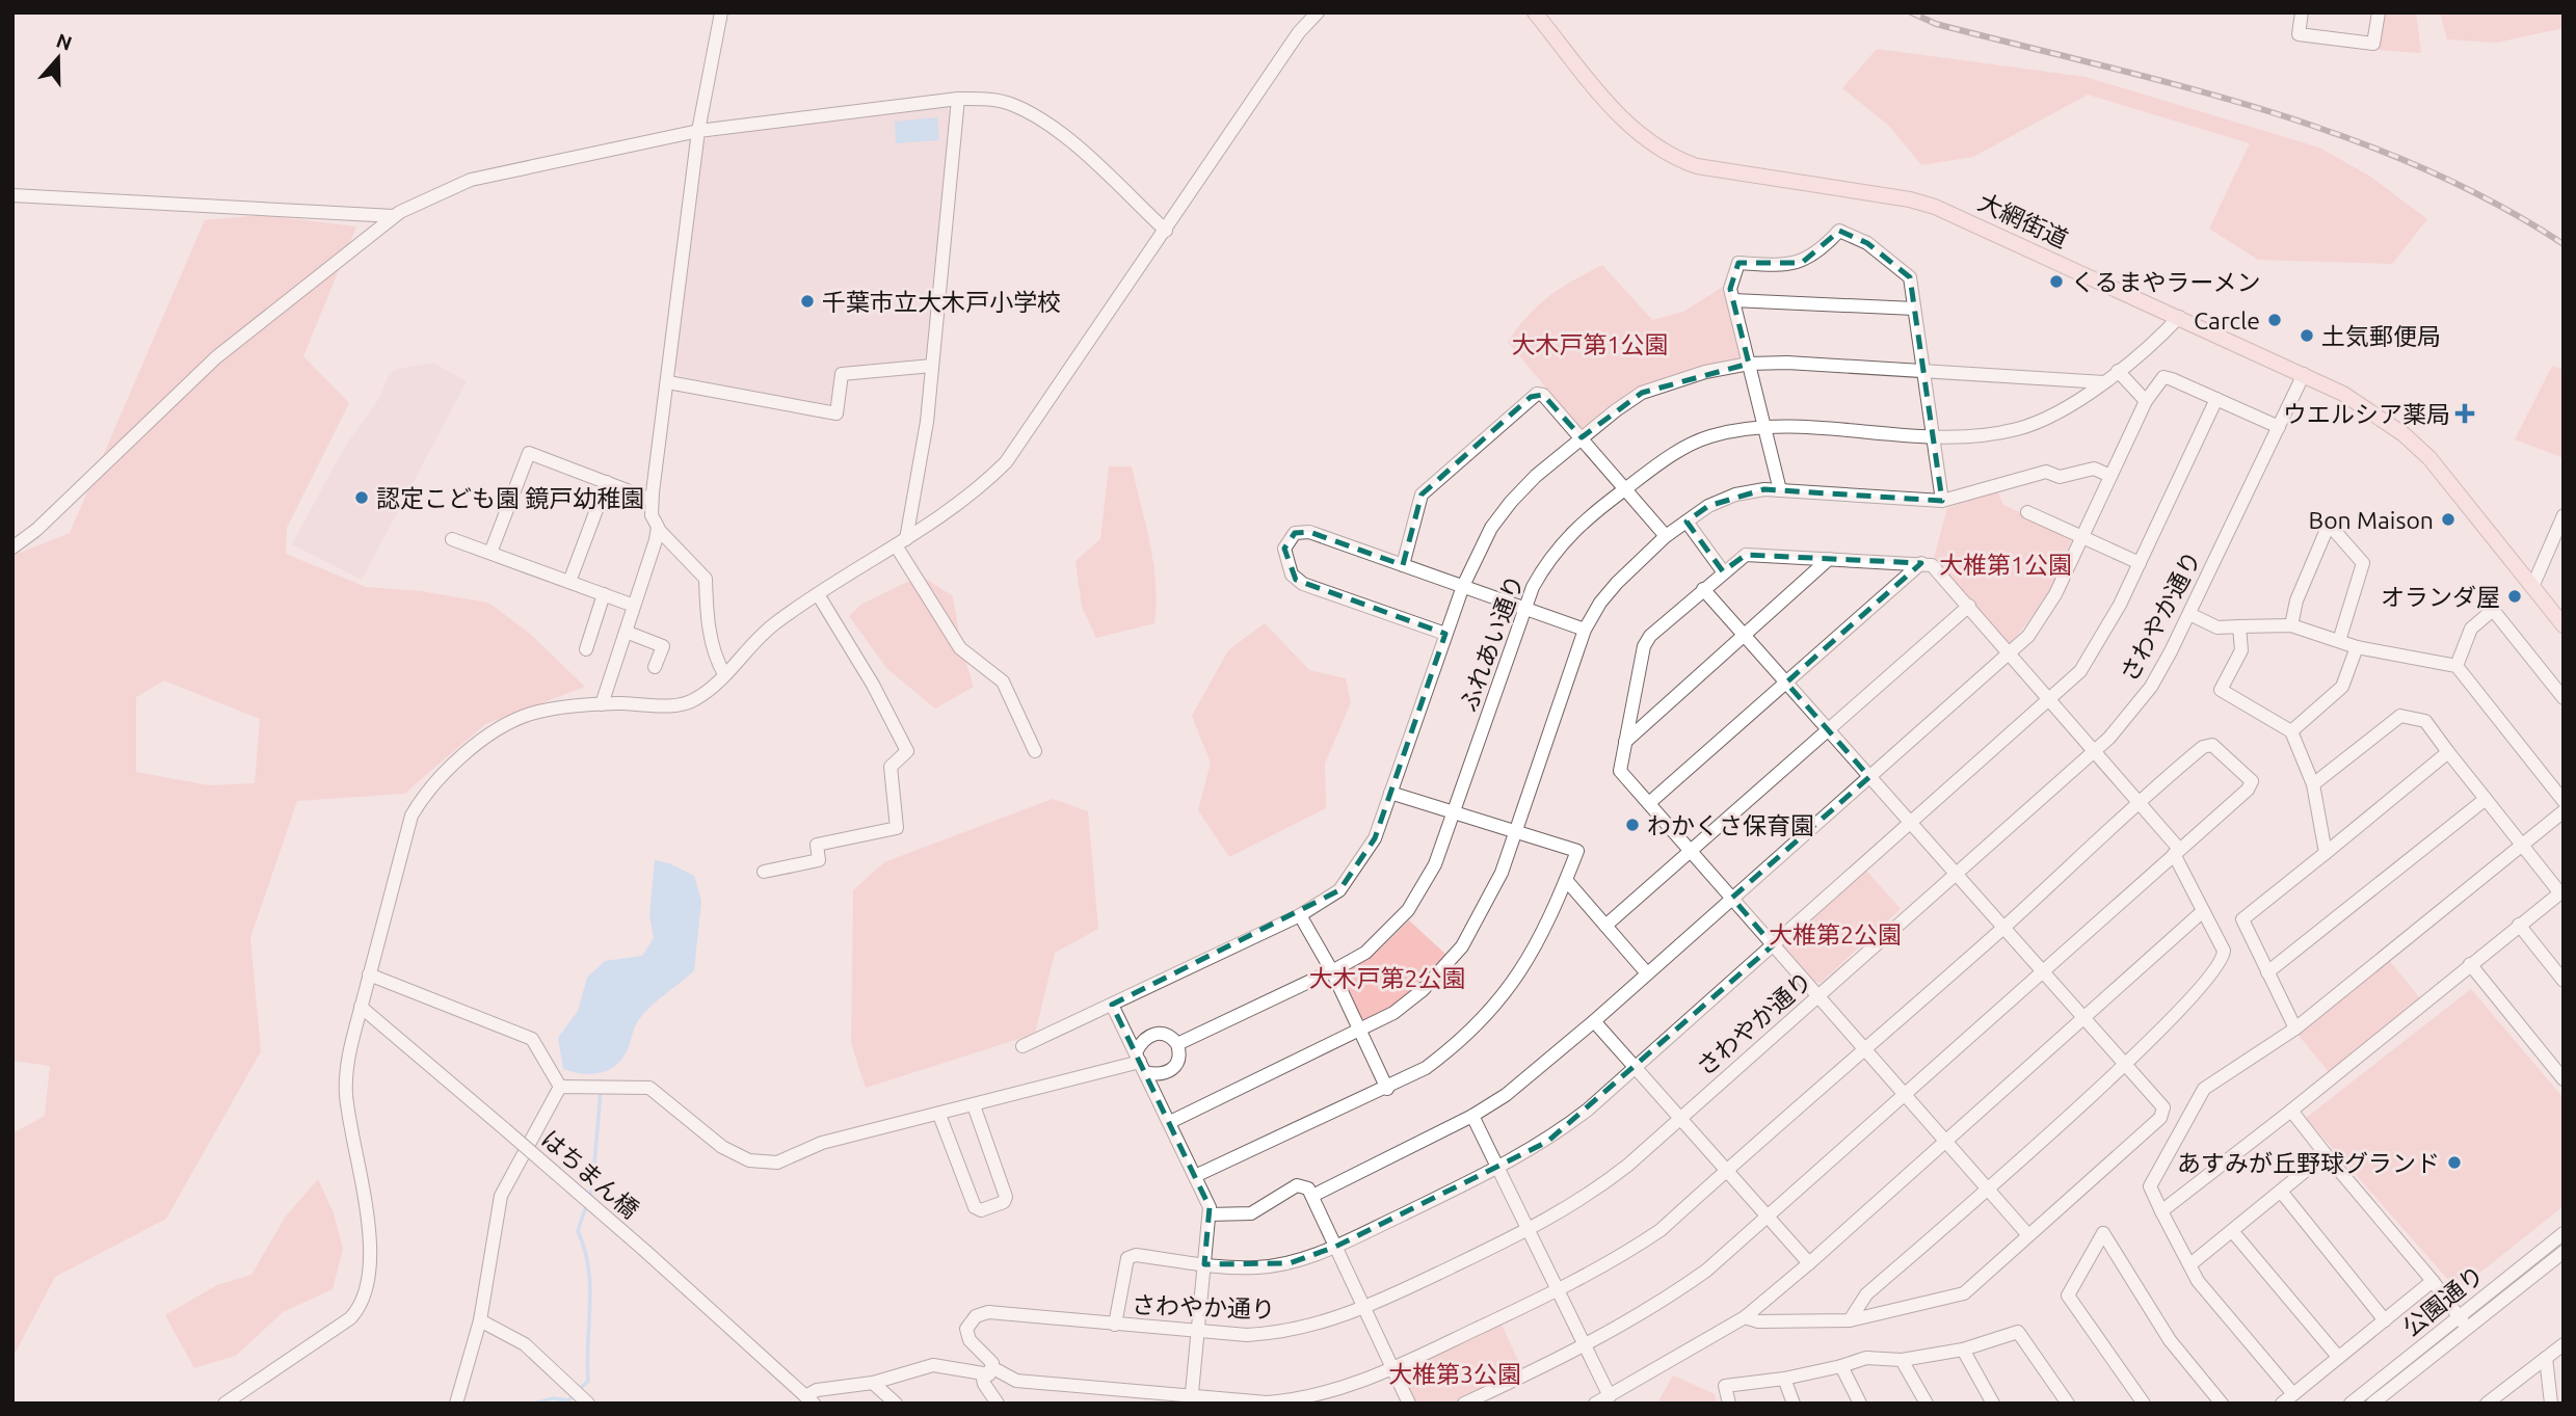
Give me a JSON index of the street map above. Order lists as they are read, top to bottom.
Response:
{
  "streets": {
    "main road": ["大網街道"],
    "street": [
      "さわやか通り",
      "ふれあい通り",
      "はちまん橋",
      "公園通り"
    ]
  },
  "crossings": [
    ["大網街道", "さわやか通り"],
    ["大網街道", "ふれあい通り"]
  ],
  "parks": [
    "大木戸第1公園",
    "大椎第1公園",
    "大椎第2公園",
    "大木戸第2公園",
    "大椎第3公園"
  ],
  "places": {
    "other": [
      "くるまやラーメン",
      "千葉市立大木戸小学校",
      "Carcle",
      "土気郵便局",
      "認定こども園 鏡戸幼稚園",
      "Bon Maison",
      "オランダ屋",
      "わかくさ保育園",
      "あすみが丘野球グランド"
    ],
    "health": ["ウエルシア薬局"]
  },
  "north": "top"
}
